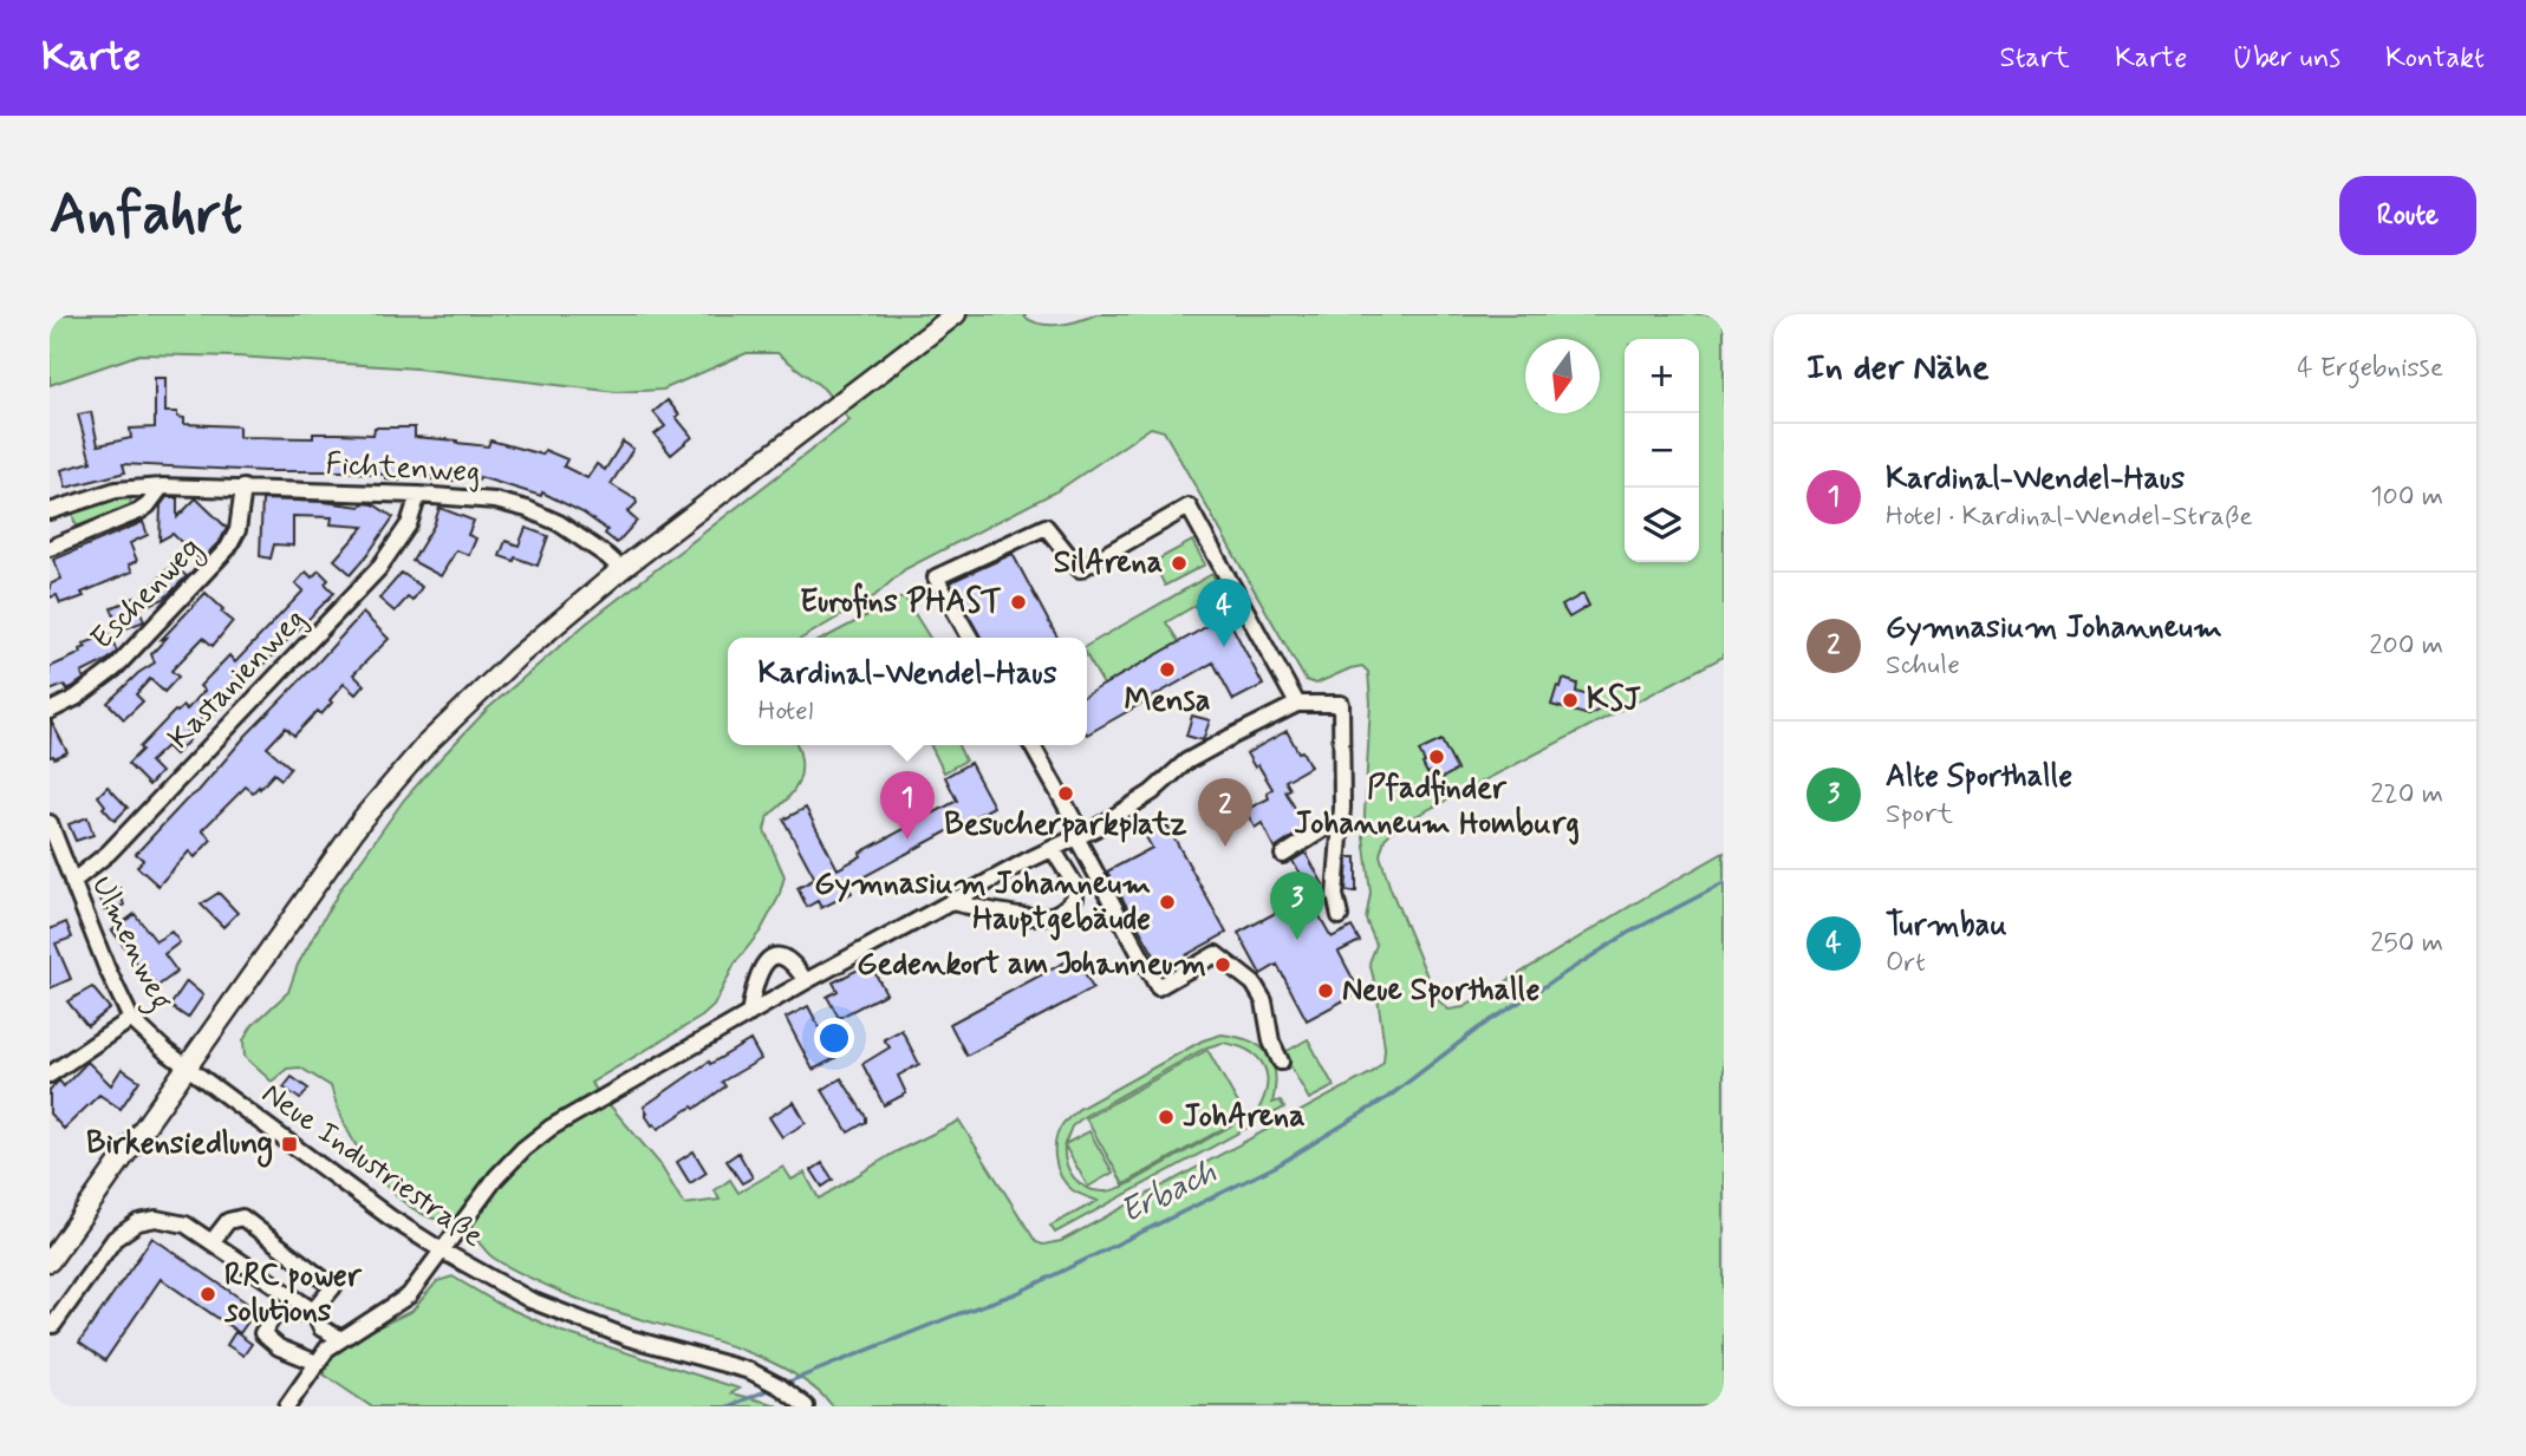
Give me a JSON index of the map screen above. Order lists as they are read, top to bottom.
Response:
{
  "streets": {
    "street": [
      "Fichtenweg",
      "Eschenweg",
      "Kastanienweg",
      "Ulmenweg",
      "Neue Industriestraße"
    ]
  },
  "crossings": [
    ["Fichtenweg", "Eschenweg"],
    ["Fichtenweg", "Kastanienweg"],
    ["Kastanienweg", "Ulmenweg"],
    ["Ulmenweg", "Neue Industriestraße"]
  ],
  "water": ["Erbach"],
  "places": {
    "other": [
      "SilArena",
      "Eurofins PHAST",
      "Mensa",
      "KSJ",
      "Pfadfinder Johanneum Homburg",
      "Besucherparkplatz",
      "Gymnasium Johanneum Hauptgebäude",
      "Gedenkort am Johanneum",
      "Neue Sporthalle",
      "JohArena",
      "RRC power solutions"
    ],
    "transit": ["Birkensiedlung"]
  },
  "north": "bottom",
  "page": {
    "header": "Karte",
    "nav": [
      "Start",
      "Karte",
      "Über uns",
      "Kontakt"
    ],
    "buttons": "Route",
    "title": "Anfahrt",
    "heading": ["In der Nähe", "4 Ergebnisse"],
    "map_buttons": ["+", "−"],
    "list": [
      {
        "mark": "1",
        "name": "Kardinal-Wendel-Haus",
        "note": "Hotel · Kardinal-Wendel-Straße",
        "value": "100 m"
      },
      {
        "mark": "2",
        "name": "Gymnasium Johanneum",
        "note": "Schule",
        "value": "200 m"
      },
      {
        "mark": "3",
        "name": "Alte Sporthalle",
        "note": "Sport",
        "value": "220 m"
      },
      {
        "mark": "4",
        "name": "Turmbau",
        "note": "Ort",
        "value": "250 m"
      }
    ],
    "pins": [
      "4",
      "1",
      "2",
      "3"
    ],
    "popup": ["Kardinal-Wendel-Haus", "Hotel"]
  }
}
